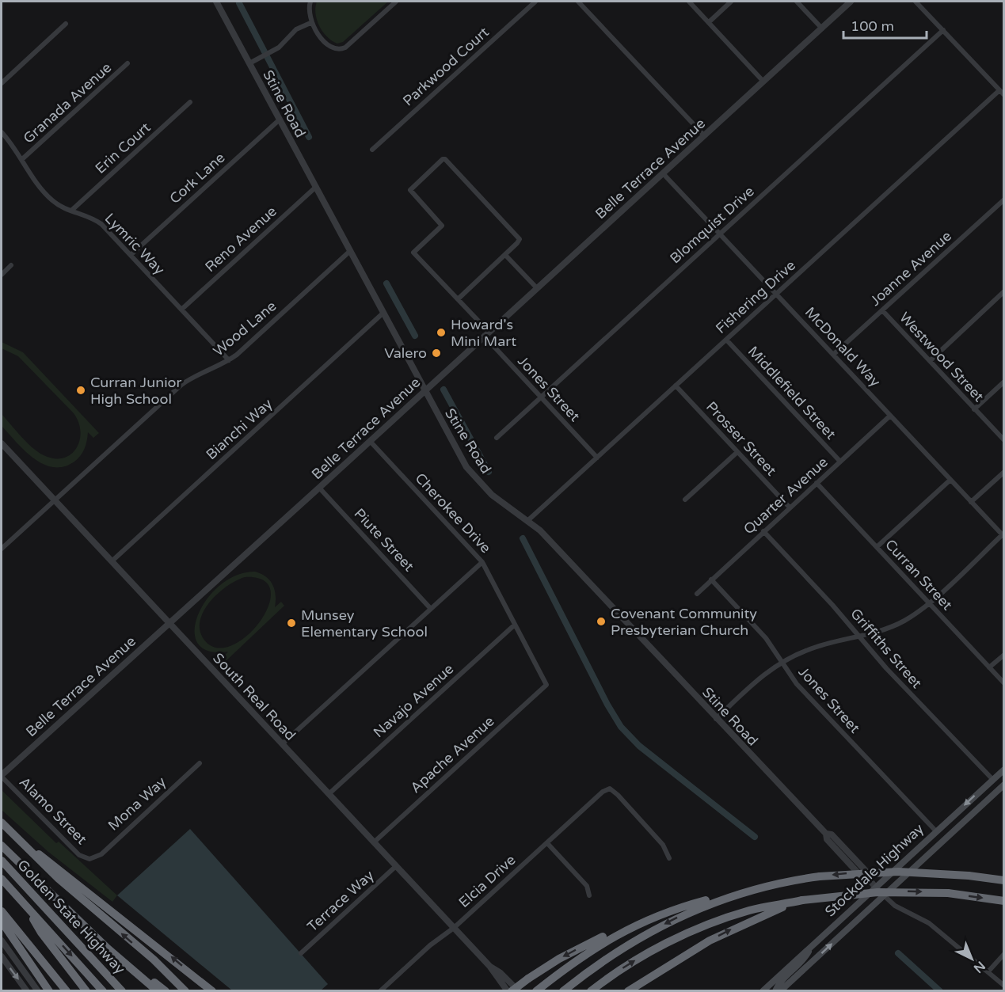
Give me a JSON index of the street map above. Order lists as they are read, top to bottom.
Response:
{
  "streets": {
    "highway": ["Golden State Highway"],
    "main road": ["Stockdale Highway"],
    "street": [
      "Parkwood Court",
      "Granada Avenue",
      "Stine Road",
      "Erin Court",
      "Belle Terrace Avenue",
      "Cork Lane",
      "Blomquist Drive",
      "Reno Avenue",
      "Lymric Way",
      "Joanne Avenue",
      "Fishering Drive",
      "Wood Lane",
      "McDonald Way",
      "Westwood Street",
      "Jones Street",
      "Middlefield Street",
      "Bianchi Way",
      "Prosser Street",
      "Quarter Avenue",
      "Cherokee Drive",
      "Piute Street",
      "Curran Street",
      "Griffiths Street",
      "South Real Road",
      "Navajo Avenue",
      "Apache Avenue",
      "Mona Way",
      "Alamo Street",
      "Elcia Drive",
      "Terrace Way"
    ]
  },
  "crossings": [
    ["Granada Avenue", "Lymric Way"],
    ["Stine Road", "Belle Terrace Avenue"],
    ["Stine Road", "Cork Lane"],
    ["Stine Road", "Reno Avenue"],
    ["Stine Road", "Fishering Drive"],
    ["Stine Road", "Wood Lane"],
    ["Stine Road", "Bianchi Way"],
    ["Stine Road", "Stockdale Highway"],
    ["Erin Court", "Lymric Way"],
    ["Belle Terrace Avenue", "McDonald Way"],
    ["Belle Terrace Avenue", "Jones Street"],
    ["Belle Terrace Avenue", "Cherokee Drive"],
    ["Belle Terrace Avenue", "Piute Street"],
    ["Belle Terrace Avenue", "South Real Road"],
    ["Belle Terrace Avenue", "Alamo Street"],
    ["Cork Lane", "Lymric Way"],
    ["Blomquist Drive", "McDonald Way"],
    ["Blomquist Drive", "Jones Street"],
    ["Reno Avenue", "Lymric Way"],
    ["Lymric Way", "Wood Lane"],
    ["Joanne Avenue", "McDonald Way"],
    ["Joanne Avenue", "Westwood Street"],
    ["Fishering Drive", "McDonald Way"],
    ["Fishering Drive", "Jones Street"],
    ["Fishering Drive", "Middlefield Street"],
    ["Fishering Drive", "Prosser Street"],
    ["Wood Lane", "South Real Road"],
    ["McDonald Way", "Quarter Avenue"],
    ["Jones Street", "Quarter Avenue"],
    ["Jones Street", "Stockdale Highway"],
    ["Middlefield Street", "Quarter Avenue"],
    ["Bianchi Way", "South Real Road"],
    ["Prosser Street", "Quarter Avenue"],
    ["Quarter Avenue", "Curran Street"],
    ["Quarter Avenue", "Griffiths Street"],
    ["Cherokee Drive", "Navajo Avenue"],
    ["Cherokee Drive", "Apache Avenue"],
    ["Griffiths Street", "Stockdale Highway"],
    ["South Real Road", "Navajo Avenue"],
    ["South Real Road", "Apache Avenue"],
    ["South Real Road", "Elcia Drive"],
    ["South Real Road", "Terrace Way"],
    ["Mona Way", "Alamo Street"]
  ],
  "places": [
    "Howard's Mini Mart",
    "Valero",
    "Curran Junior High School",
    "Covenant Community Presbyterian Church",
    "Munsey Elementary School"
  ],
  "scale_bar": "100 m",
  "north": "bottom right"
}
